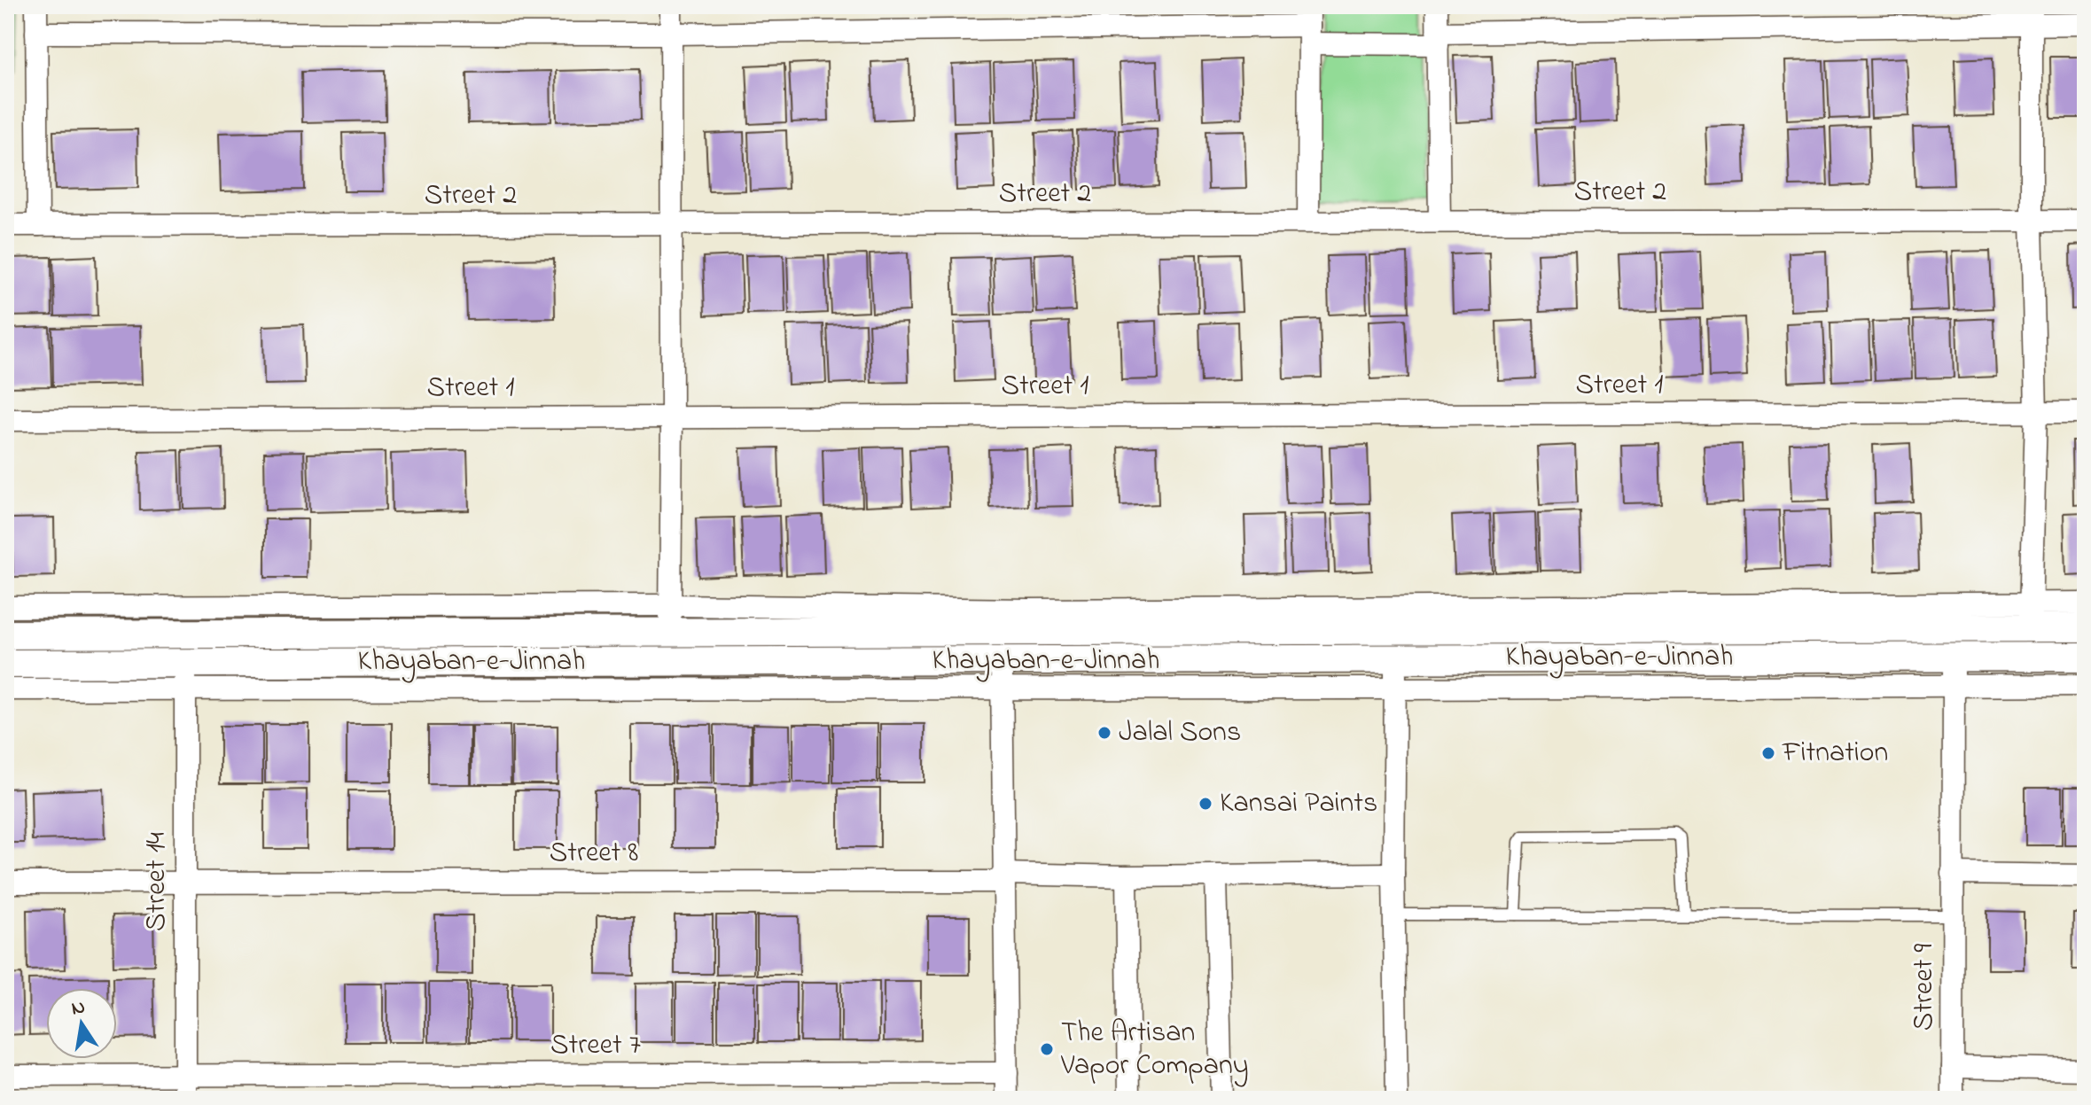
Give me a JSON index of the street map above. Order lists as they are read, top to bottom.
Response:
{
  "streets": {
    "main road": ["Khayaban-e-Jinnah"],
    "street": [
      "Street 2",
      "Street 1",
      "Street 8",
      "Street 14",
      "Street 9",
      "Street 7"
    ]
  },
  "crossings": [
    ["Khayaban-e-Jinnah", "Street 14"],
    ["Khayaban-e-Jinnah", "Street 9"],
    ["Street 8", "Street 14"],
    ["Street 14", "Street 7"]
  ],
  "places": [
    "Jalal Sons",
    "Fitnation",
    "Kansai Paints",
    "The Artisan Vapor Company"
  ],
  "north": "top"
}
